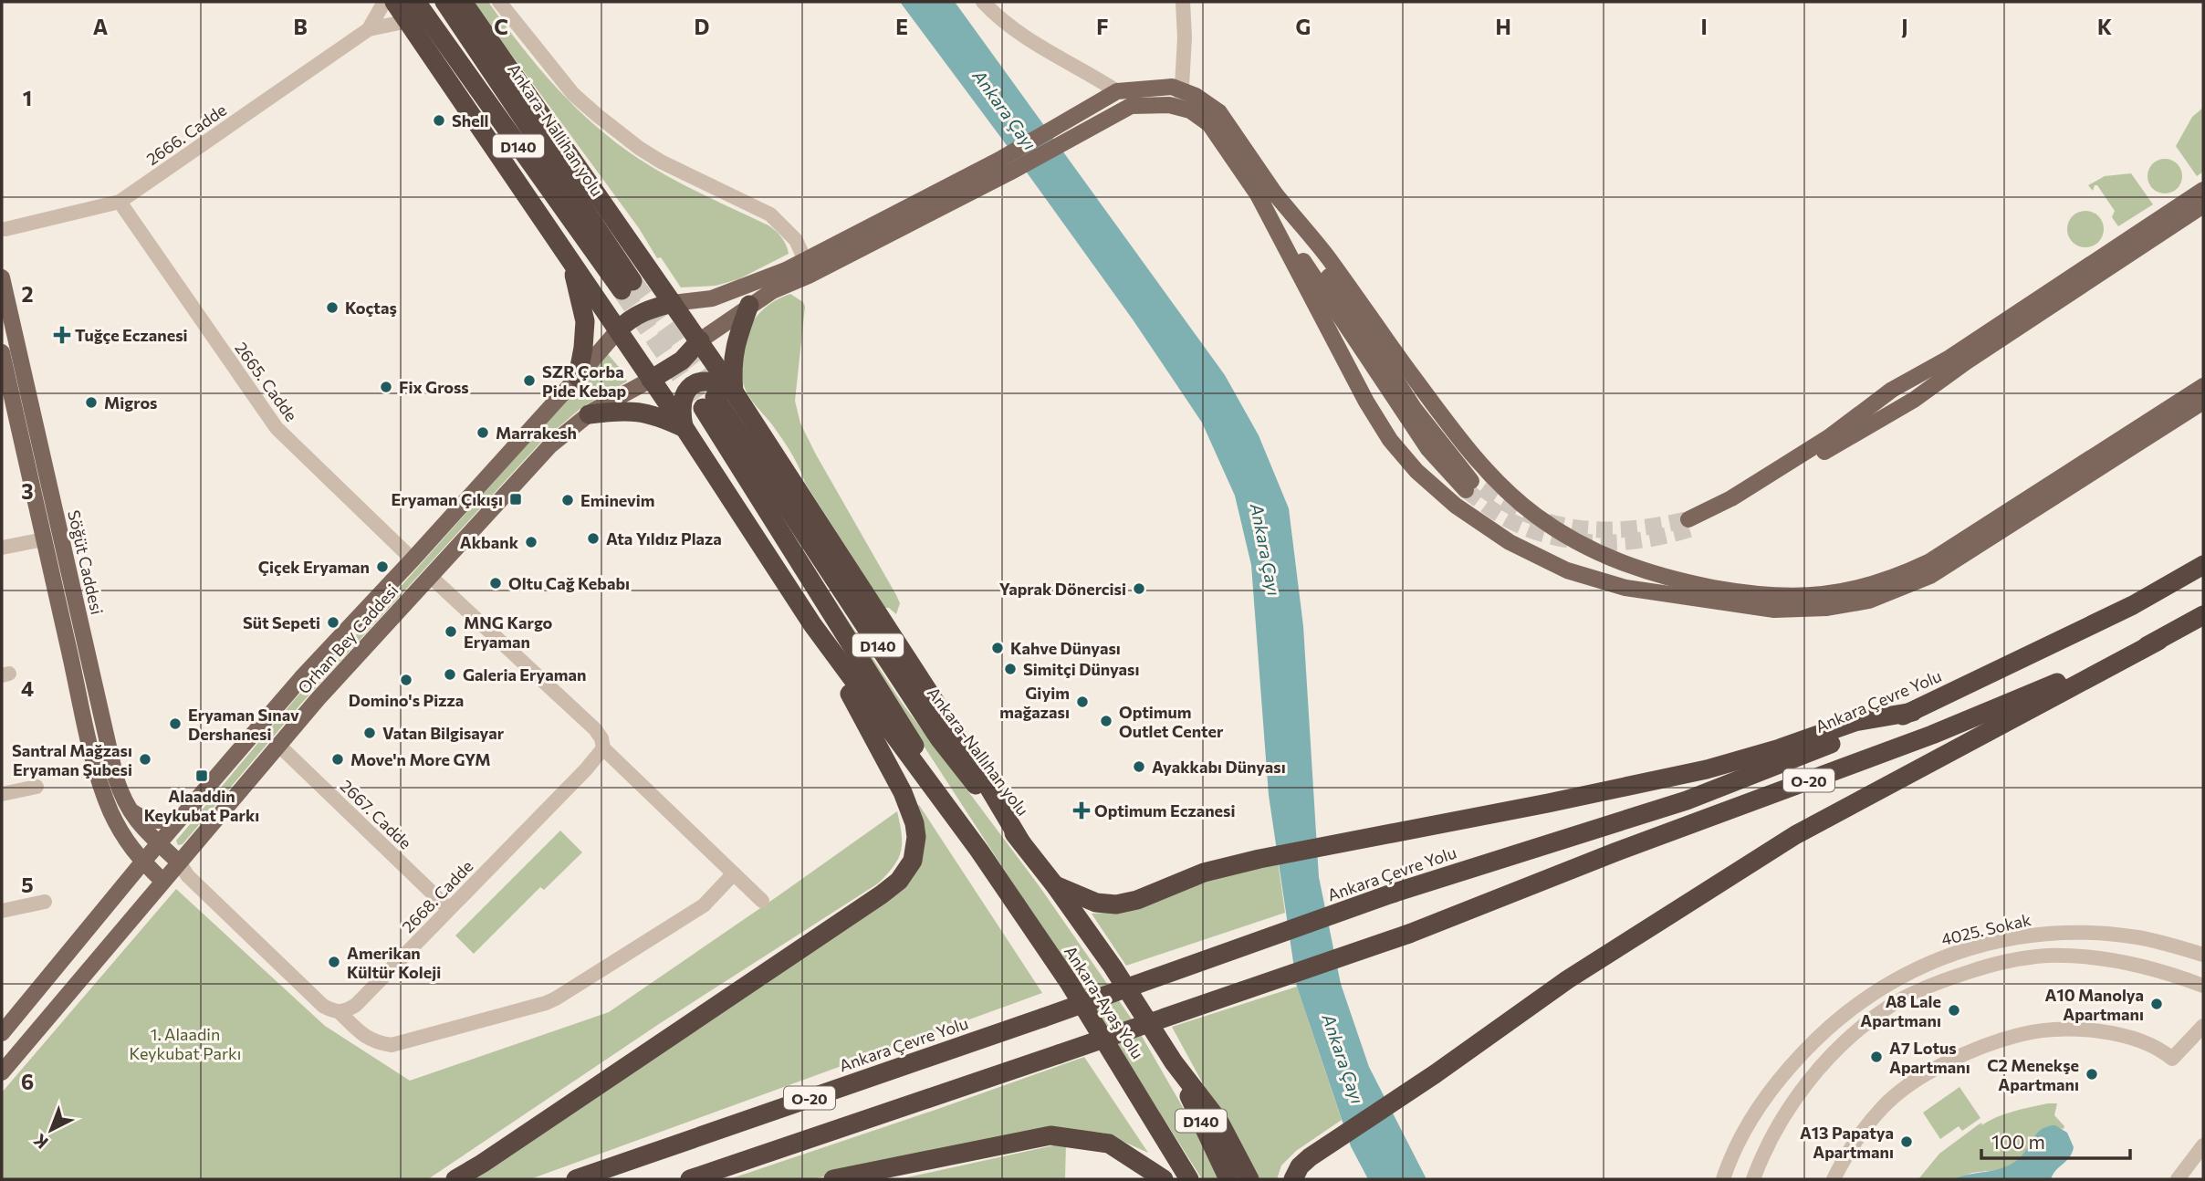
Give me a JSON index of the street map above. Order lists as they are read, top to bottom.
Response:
{
  "streets": {
    "highway": [
      "Ankara-Nallıhan yolu",
      "D140",
      "Ankara Çevre Yolu",
      "O-20",
      "Ankara-Ayaş Yolu"
    ],
    "main road": ["Söğüt Caddesi", "Orhan Bey Caddesi"],
    "street": [
      "2666. Cadde",
      "2665. Cadde",
      "2667. Cadde",
      "2668. Cadde",
      "4025. Sokak"
    ]
  },
  "crossings": [
    ["Ankara-Nallıhan yolu", "D140"],
    ["Ankara-Nallıhan yolu", "Ankara-Ayaş Yolu"],
    ["2666. Cadde", "2665. Cadde"],
    ["2665. Cadde", "Orhan Bey Caddesi"],
    ["Söğüt Caddesi", "Orhan Bey Caddesi"],
    ["Orhan Bey Caddesi", "2667. Cadde"],
    ["2667. Cadde", "2668. Cadde"]
  ],
  "water": ["Ankara Çayı"],
  "parks": ["1. Alaadin Keykubat Parkı"],
  "places": {
    "other": [
      "Shell",
      "Koçtaş",
      "SZR Çorba Pide Kebap",
      "Fix Gross",
      "Migros",
      "Marrakesh",
      "Eminevim",
      "Ata Yıldız Plaza",
      "Akbank",
      "Çiçek Eryaman",
      "Oltu Cağ Kebabı",
      "Yaprak Dönercisi",
      "Süt Sepeti",
      "MNG Kargo Eryaman",
      "Kahve Dünyası",
      "Simitçi Dünyası",
      "Galeria Eryaman",
      "Domino's Pizza",
      "Giyim mağazası",
      "Optimum Outlet Center",
      "Eryaman Sınav Dershanesi",
      "Vatan Bilgisayar",
      "Santral Mağzası Eryaman Şubesi",
      "Move'n More GYM",
      "Ayakkabı Dünyası",
      "Amerikan Kültür Koleji",
      "A10 Manolya Apartmanı",
      "A8 Lale Apartmanı",
      "A7 Lotus Apartmanı",
      "C2 Menekşe Apartmanı",
      "A13 Papatya Apartmanı"
    ],
    "health": ["Tuğçe Eczanesi", "Optimum Eczanesi"],
    "transit": ["Eryaman Çıkışı", "Alaaddin Keykubat Parkı"]
  },
  "scale_bar": "100 m",
  "north": "bottom left",
  "grid": {
    "columns": [
      "A",
      "B",
      "C",
      "D",
      "E",
      "F",
      "G",
      "H",
      "I",
      "J",
      "K"
    ],
    "rows": [
      "1",
      "2",
      "3",
      "4",
      "5",
      "6"
    ]
  }
}
